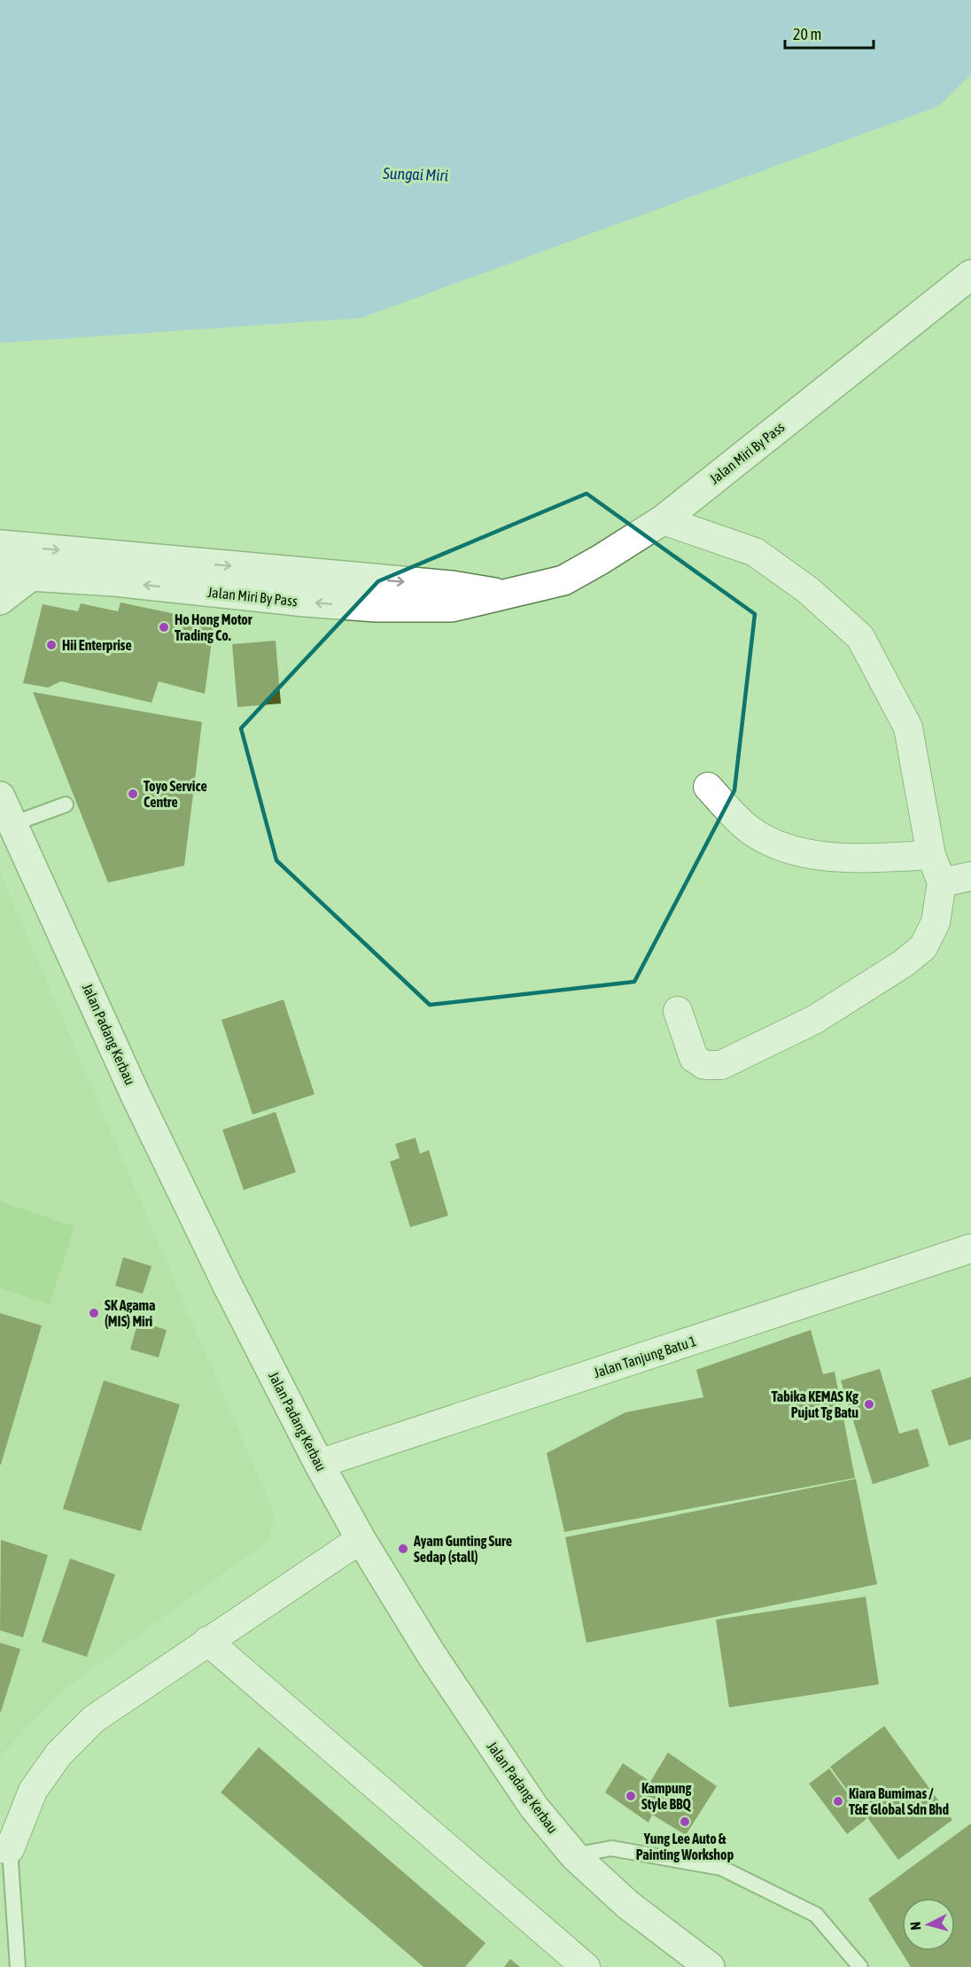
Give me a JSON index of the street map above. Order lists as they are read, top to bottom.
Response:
{
  "streets": {
    "street": ["Jalan Miri By Pass", "Jalan Padang Kerbau", "Jalan Tanjung Batu 1"]
  },
  "crossings": [
    ["Jalan Padang Kerbau", "Jalan Tanjung Batu 1"]
  ],
  "water": ["Sungai Miri"],
  "places": [
    "Ho Hong Motor Trading Co.",
    "Hii Enterprise",
    "Toyo Service Centre",
    "SK Agama (MIS) Miri",
    "Tabika KEMAS Kg Pujut Tg Batu",
    "Ayam Gunting Sure Sedap (stall)",
    "Kampung Style BBQ",
    "Kiara Bumimas / T&E Global Sdn Bhd",
    "Yung Lee Auto & Painting Workshop"
  ],
  "scale_bar": "20 m",
  "north": "left"
}
